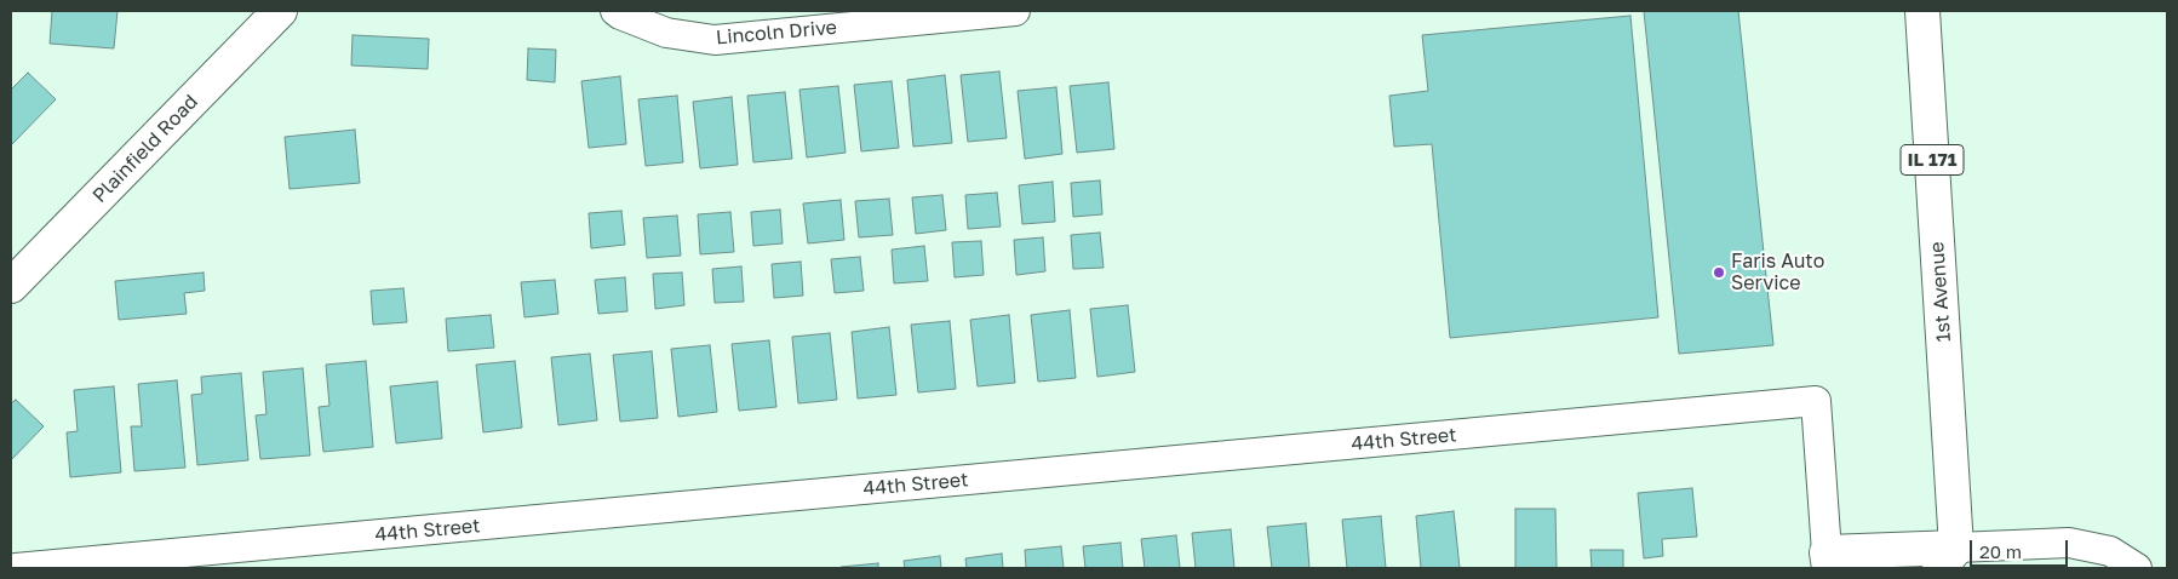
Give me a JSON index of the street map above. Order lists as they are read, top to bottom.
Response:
{
  "streets": {
    "main road": ["Plainfield Road", "IL 171", "1st Avenue"],
    "street": ["Lincoln Drive", "44th Street"]
  },
  "places": ["Faris Auto Service"],
  "scale_bar": "20 m"
}
